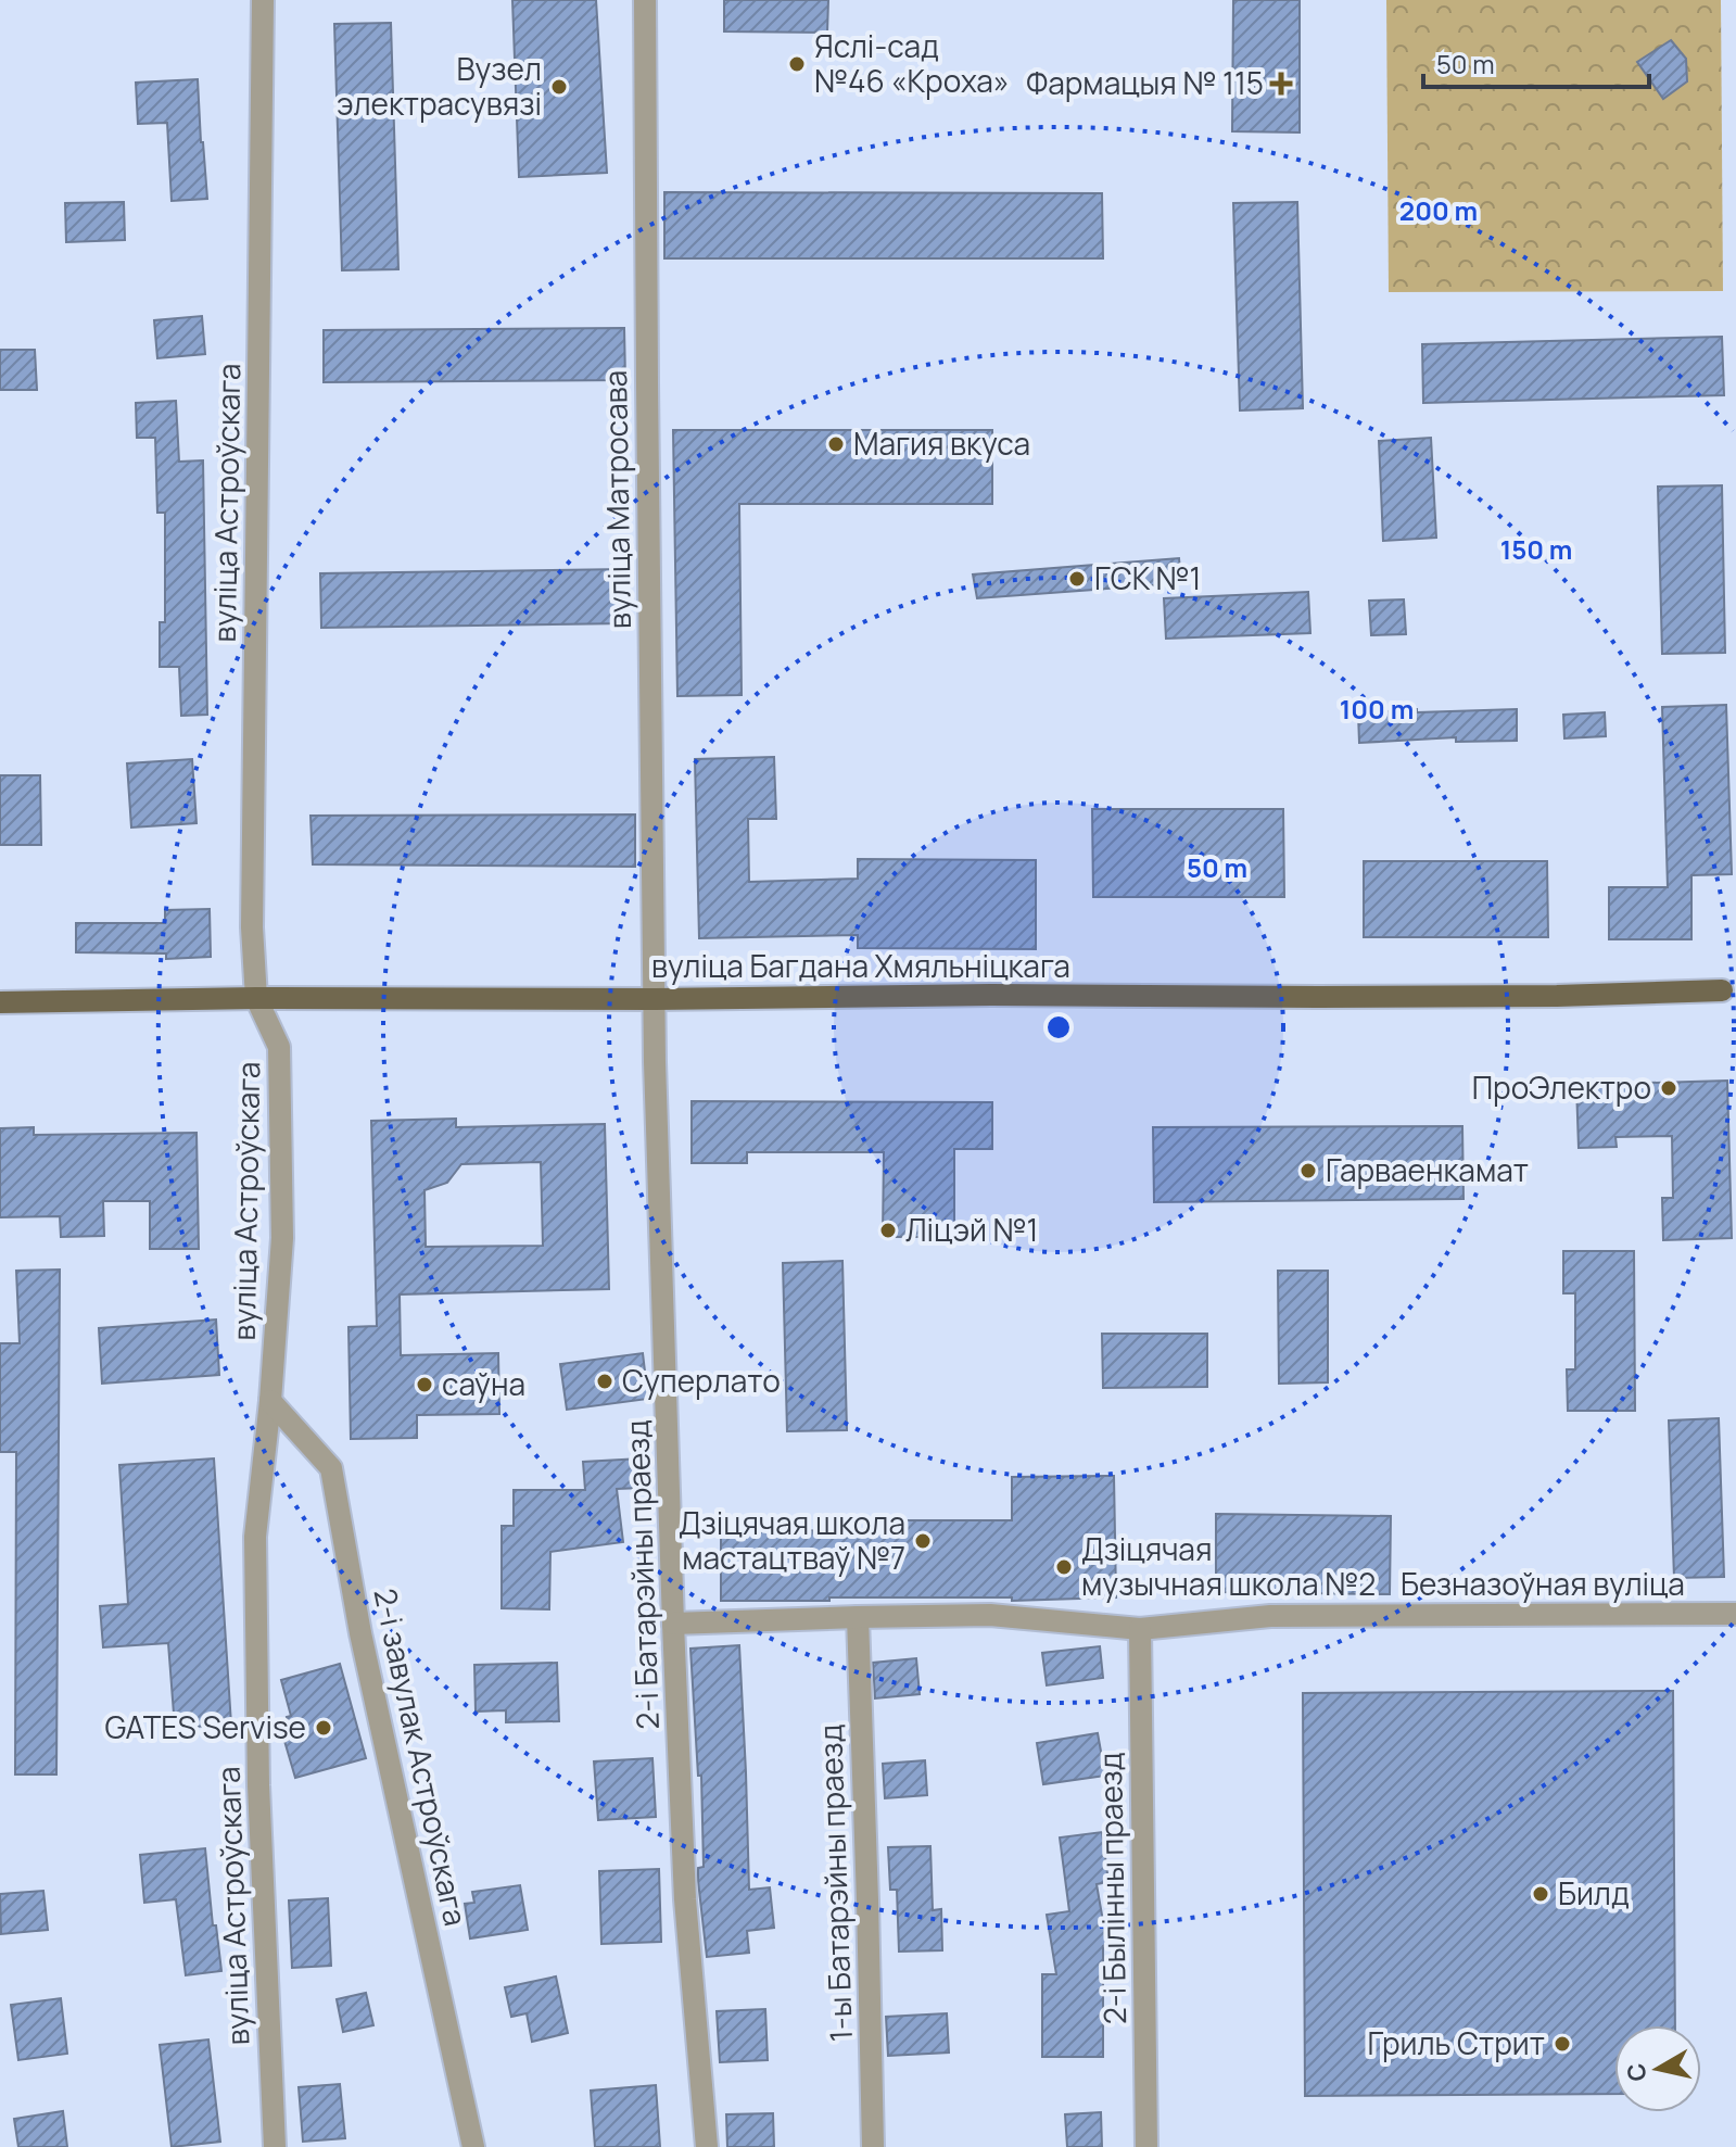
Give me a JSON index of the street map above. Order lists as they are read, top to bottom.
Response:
{
  "streets": {
    "main road": ["вуліца Багдана Хмяльніцкага"],
    "street": [
      "вуліца Матросава",
      "вуліца Астроўскага",
      "2-і Батарэйны праезд",
      "Безназоўная вуліца",
      "2-і завулак Астроўскага",
      "1-ы Батарэйны праезд",
      "2-і Былінны праезд"
    ]
  },
  "crossings": [
    ["вуліца Матросава", "вуліца Багдана Хмяльніцкага"],
    ["вуліца Матросава", "2-і Батарэйны праезд"],
    ["вуліца Астроўскага", "вуліца Багдана Хмяльніцкага"],
    ["вуліца Астроўскага", "2-і завулак Астроўскага"],
    ["вуліца Багдана Хмяльніцкага", "2-і Батарэйны праезд"],
    ["2-і Батарэйны праезд", "Безназоўная вуліца"],
    ["Безназоўная вуліца", "1-ы Батарэйны праезд"],
    ["Безназоўная вуліца", "2-і Былінны праезд"]
  ],
  "places": {
    "other": [
      "Яслі-сад №46 «Кроха»",
      "Вузел электрасувязі",
      "Магия вкуса",
      "ГСК №1",
      "ПроЭлектро",
      "Гарваенкамат",
      "Ліцэй №1",
      "Суперлато",
      "саўна",
      "Дзіцячая школа мастацтваў №7",
      "Дзіцячая музычная школа №2",
      "GATES Servise",
      "Билд",
      "Гриль Стрит"
    ],
    "health": ["Фармацыя № 115"]
  },
  "scale_bar": "50 m",
  "north": "left",
  "rings": [
    "200 m",
    "150 m",
    "100 m",
    "50 m"
  ]
}
